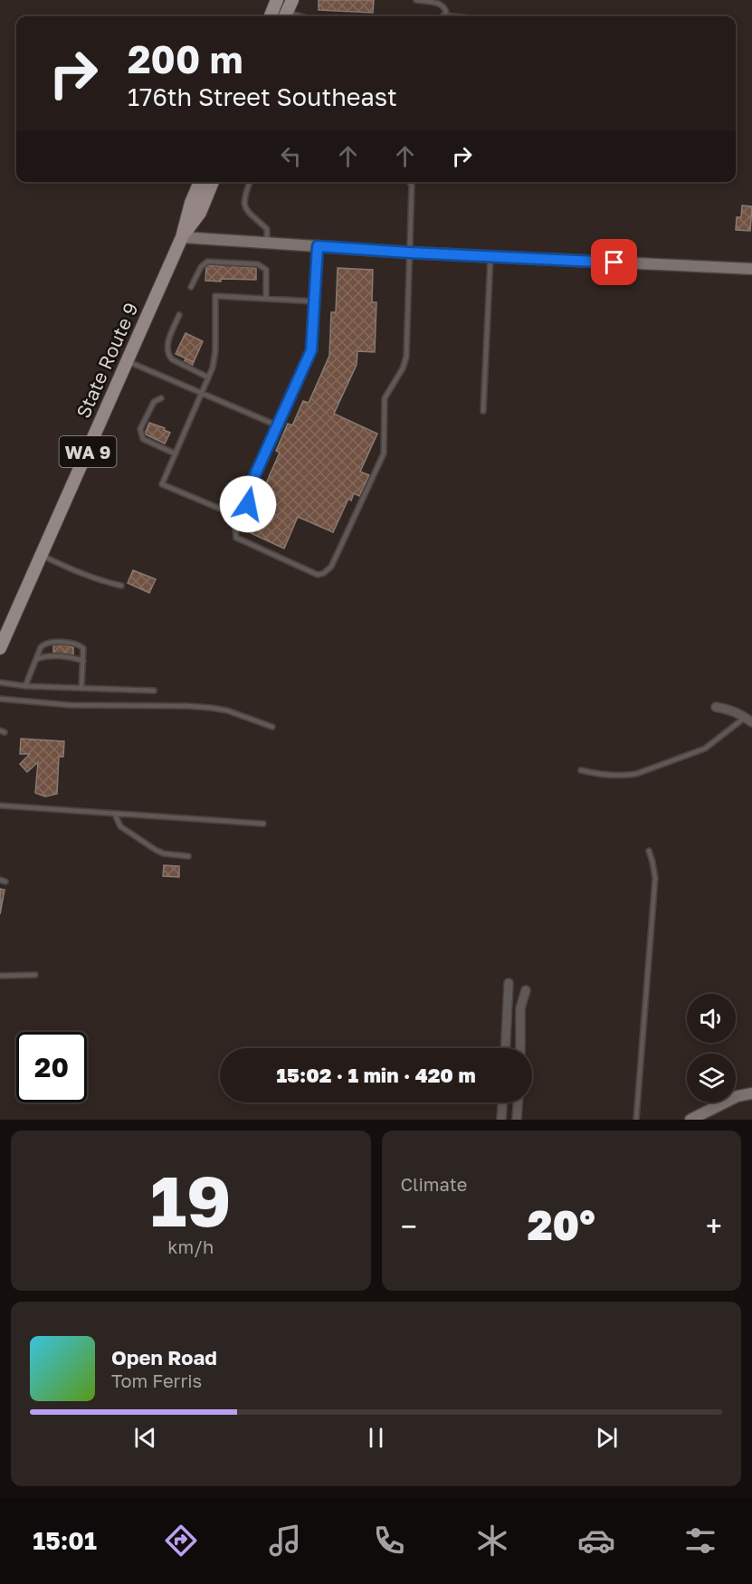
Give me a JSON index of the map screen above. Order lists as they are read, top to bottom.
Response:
{
  "streets": {
    "main road": ["State Route 9", "WA 9"]
  },
  "page": {
    "turn": ["200 m", "176th Street Southeast"],
    "limit": "20",
    "trip": "15:02 · 1 min · 420 m",
    "tile": [
      ["19", "km/h"],
      "Climate"
    ],
    "heat": ["−", "20°", "+"],
    "song": ["Open Road", "Tom Ferris"],
    "tabs": "15:01"
  }
}
